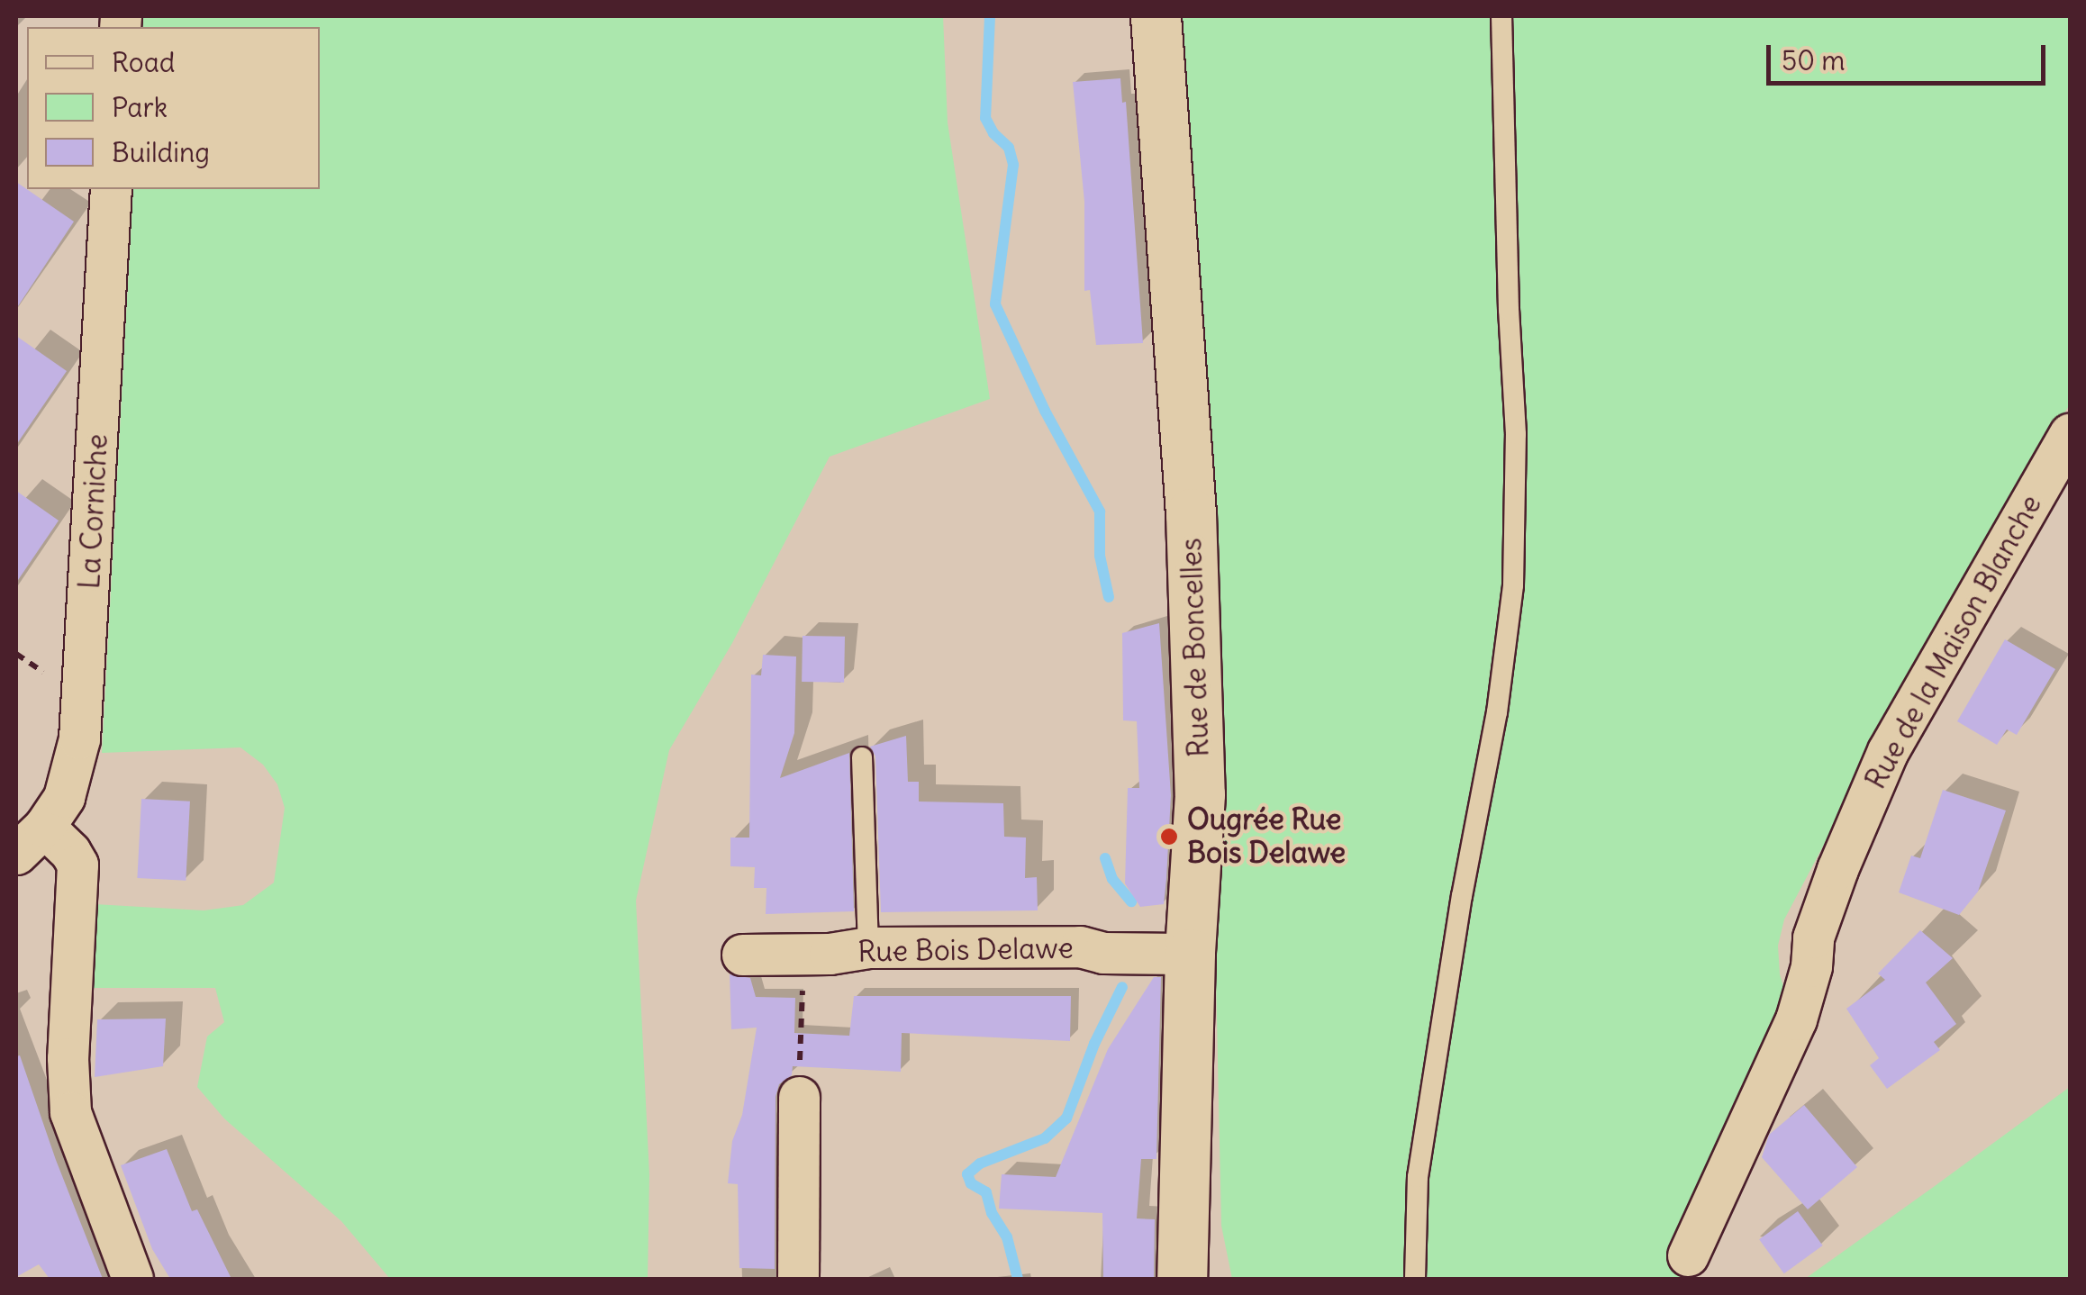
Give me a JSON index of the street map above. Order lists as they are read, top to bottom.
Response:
{
  "streets": {
    "main road": ["Rue de Boncelles"],
    "street": ["La Corniche", "Rue de la Maison Blanche", "Rue Bois Delawe"]
  },
  "crossings": [
    ["Rue de Boncelles", "Rue Bois Delawe"]
  ],
  "places": ["Ougrée Rue Bois Delawe"],
  "legend": ["Road", "Park", "Building"],
  "scale_bar": "50 m"
}
